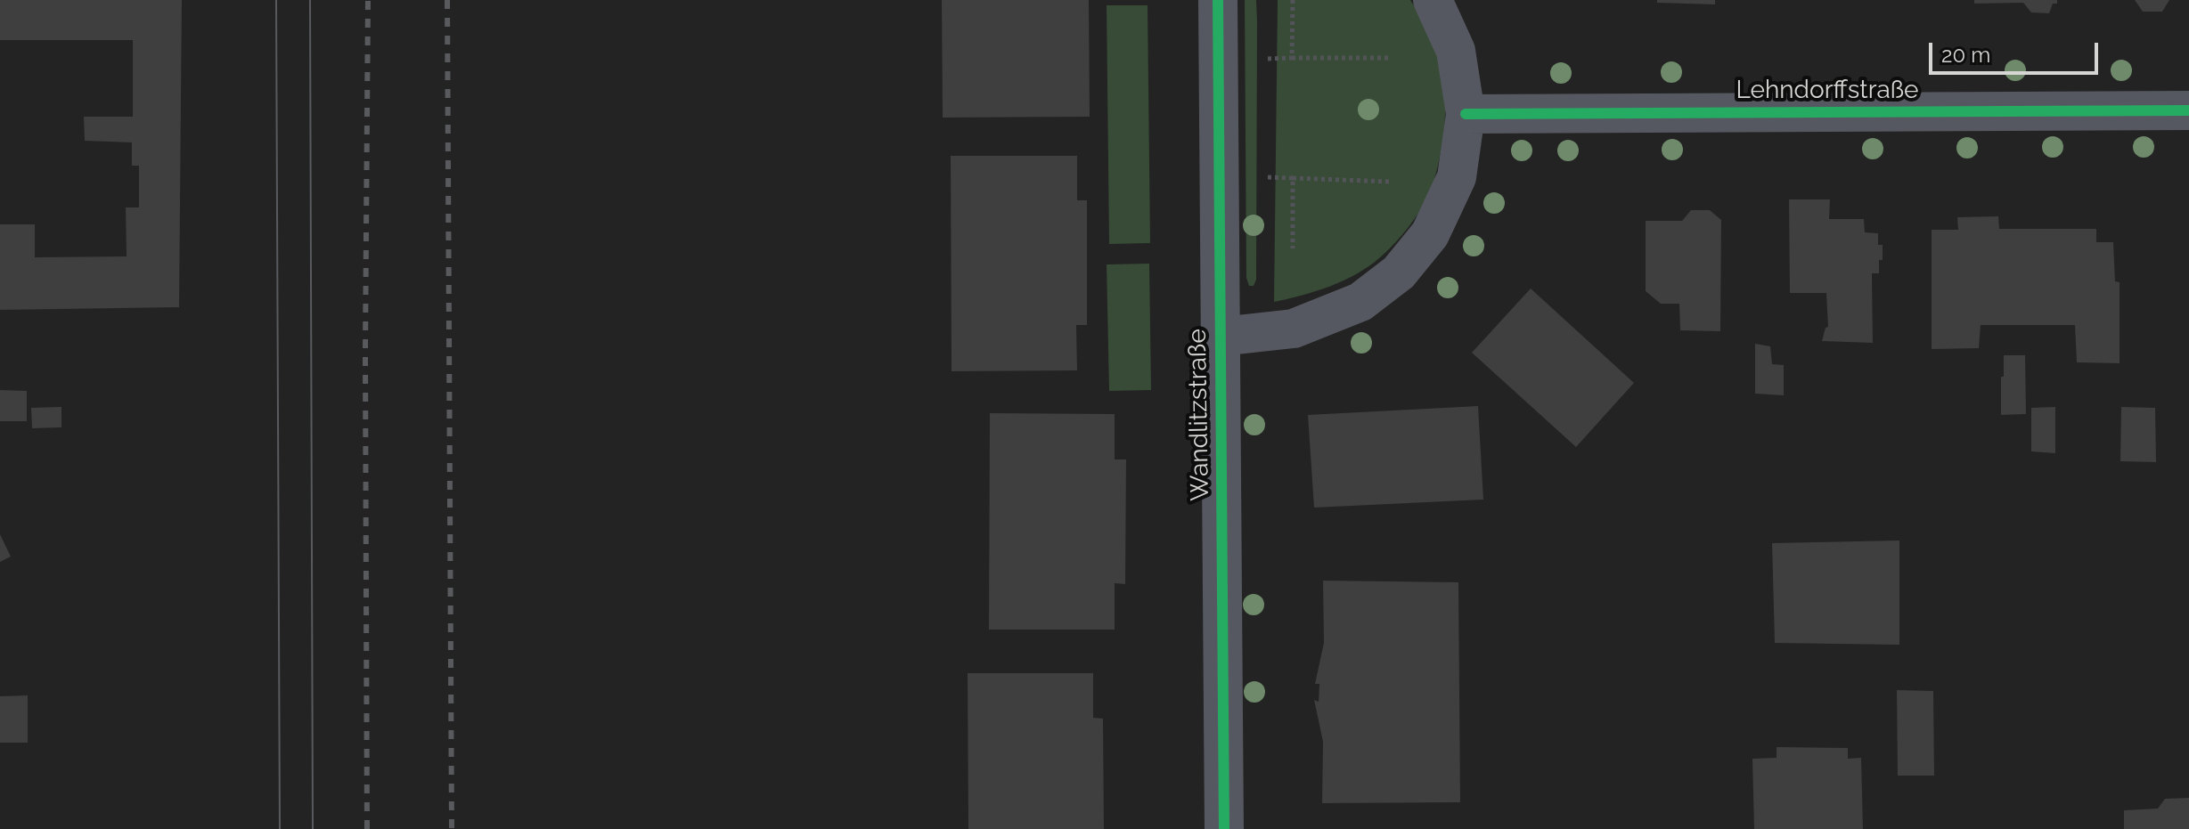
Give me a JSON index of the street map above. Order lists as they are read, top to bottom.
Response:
{
  "streets": {
    "street": ["Lehndorffstraße", "Wandlitzstraße"]
  },
  "scale_bar": "20 m"
}
